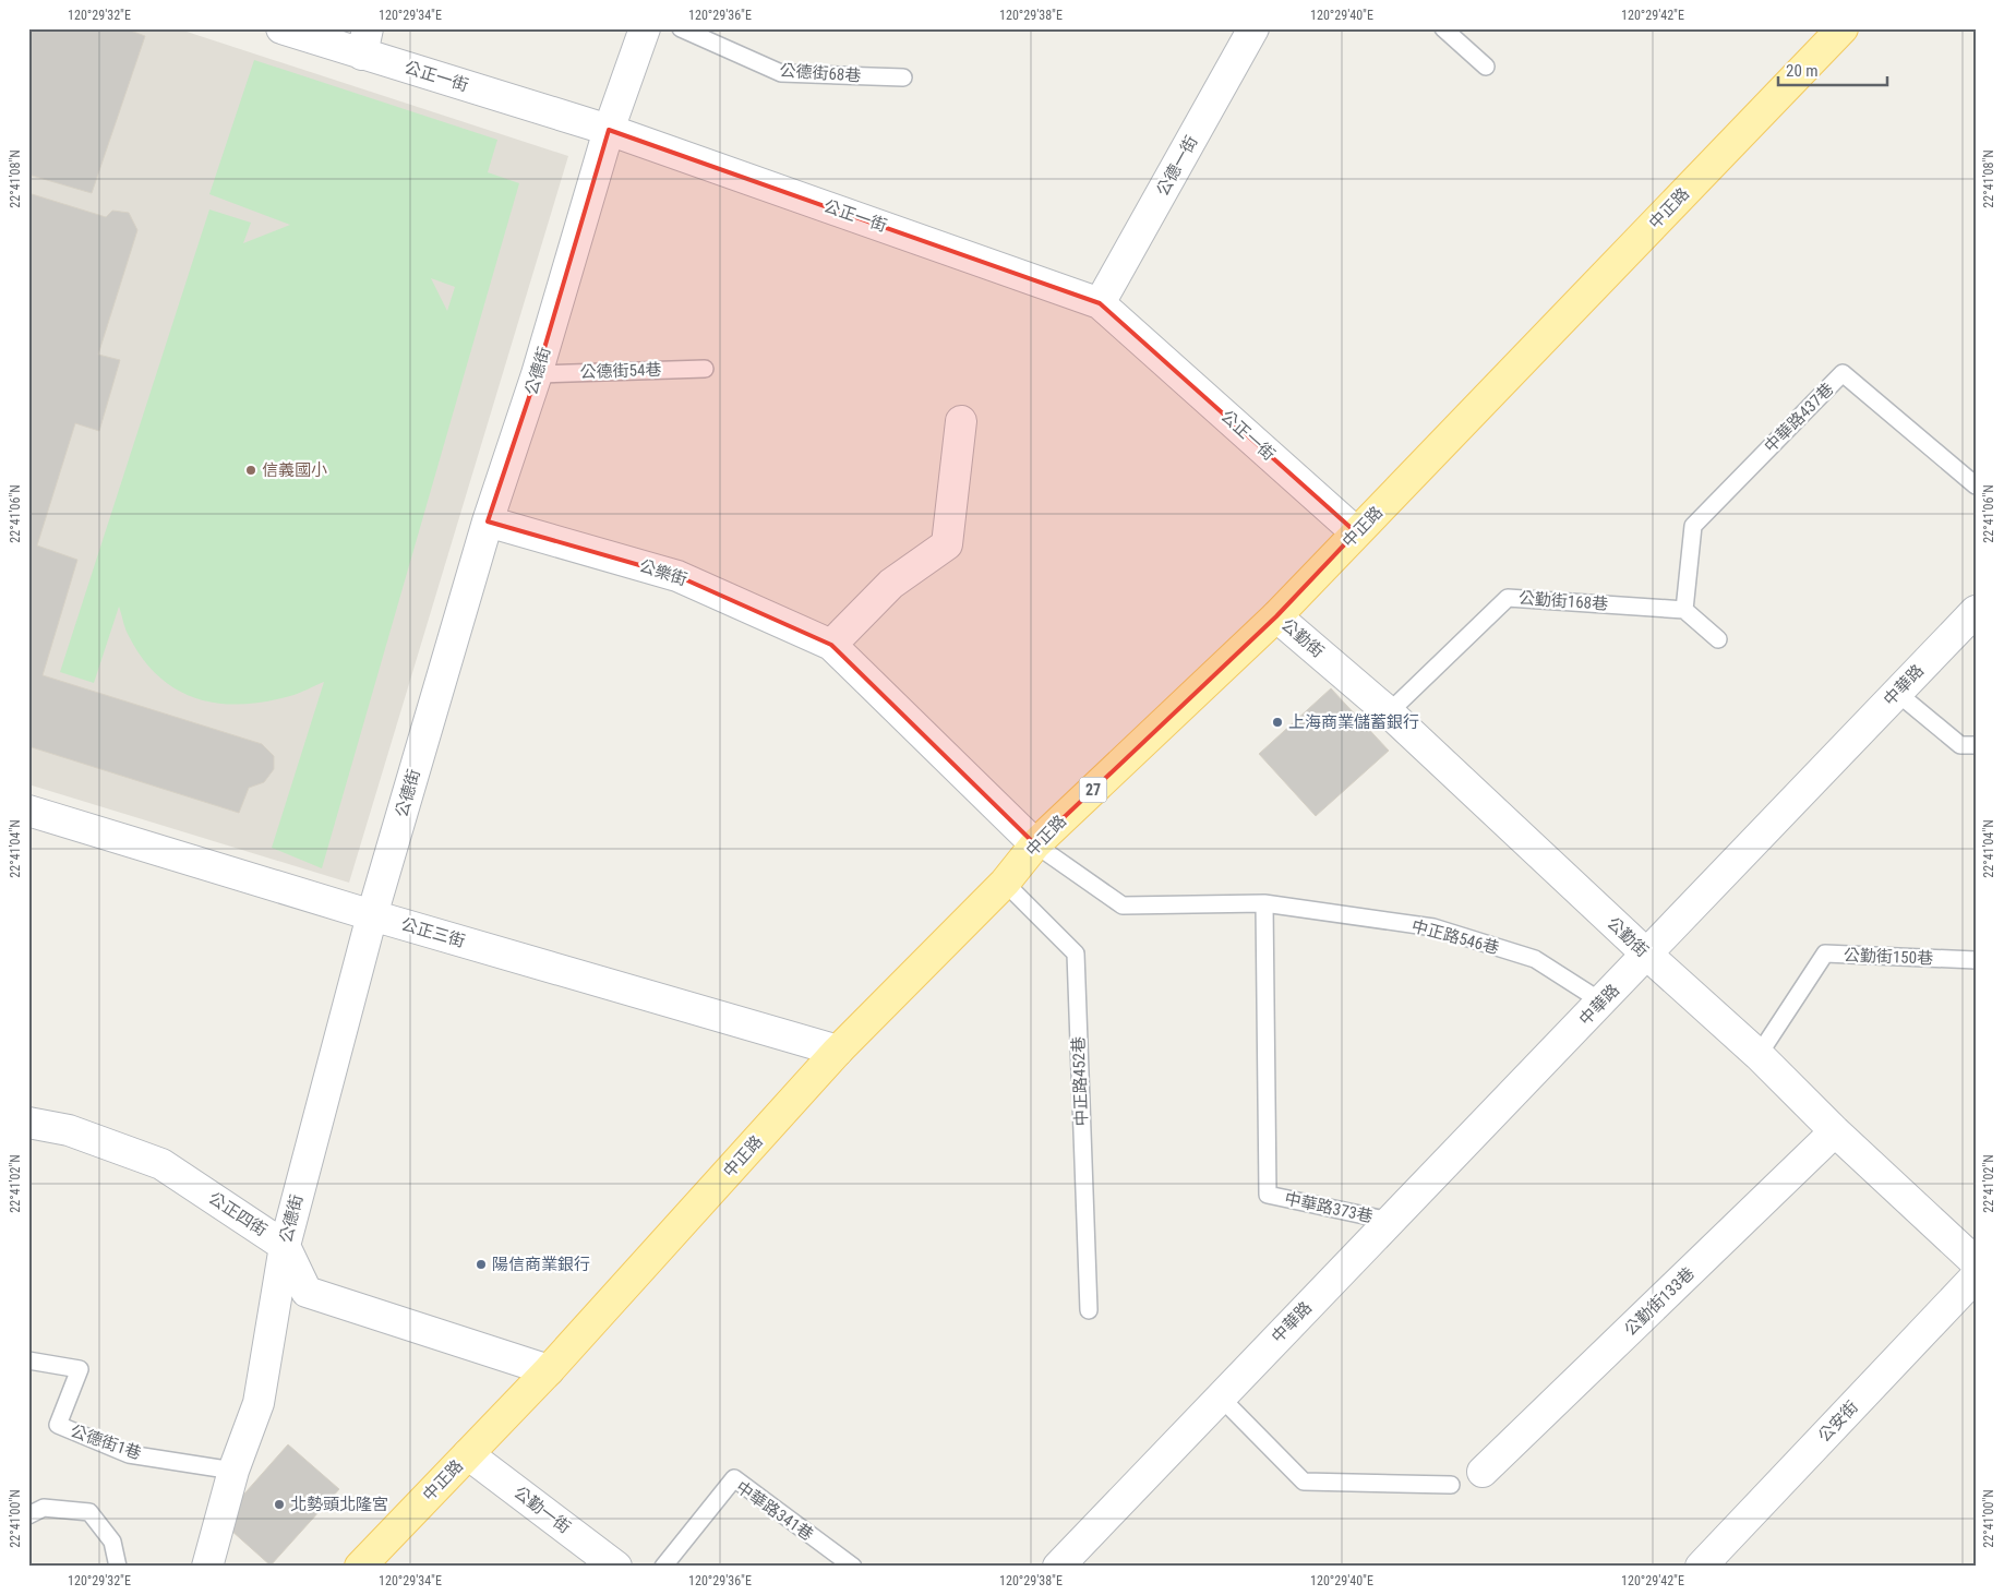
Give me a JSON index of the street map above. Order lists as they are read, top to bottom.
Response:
{
  "streets": {
    "main road": ["中正路", "27"],
    "street": [
      "公正一街",
      "公德一街",
      "公德街",
      "公樂街",
      "公勤街",
      "中華路",
      "公正三街",
      "公正四街",
      "公勤街133巷",
      "公安街",
      "公勤一街"
    ],
    "lane": [
      "公德街68巷",
      "公德街54巷",
      "中華路437巷",
      "公勤街168巷",
      "中正路546巷",
      "公勤街150巷",
      "中正路452巷",
      "中華路373巷",
      "公德街1巷",
      "中華路341巷"
    ]
  },
  "crossings": [
    ["公正一街", "公德一街"],
    ["公正一街", "中正路"],
    ["公正一街", "公德街"],
    ["中正路", "公樂街"],
    ["中正路", "公勤街"],
    ["中正路", "公正三街"],
    ["中正路", "中正路546巷"],
    ["中正路", "中正路452巷"],
    ["中正路", "公正四街"],
    ["中正路", "公勤一街"],
    ["公德街", "公德街54巷"],
    ["公德街", "公樂街"],
    ["公德街", "公正三街"],
    ["公德街", "公正四街"],
    ["公德街", "公德街1巷"],
    ["中華路437巷", "公勤街168巷"],
    ["公樂街", "中正路546巷"],
    ["公勤街168巷", "公勤街"],
    ["公勤街", "中華路"],
    ["公勤街", "公勤街150巷"],
    ["公勤街", "公勤街133巷"],
    ["中華路", "中正路546巷"],
    ["中華路", "中華路373巷"],
    ["中正路546巷", "中華路373巷"]
  ],
  "places": [
    "信義國小",
    "上海商業儲蓄銀行",
    "陽信商業銀行",
    "北勢頭北隆宮"
  ],
  "scale_bar": "20 m",
  "coordinates": [
    "120°29'32\"E",
    "120°29'34\"E",
    "120°29'36\"E",
    "120°29'38\"E",
    "120°29'40\"E",
    "120°29'42\"E",
    "22°41'08\"N",
    "22°41'06\"N",
    "22°41'04\"N",
    "22°41'02\"N",
    "22°41'00\"N"
  ]
}
